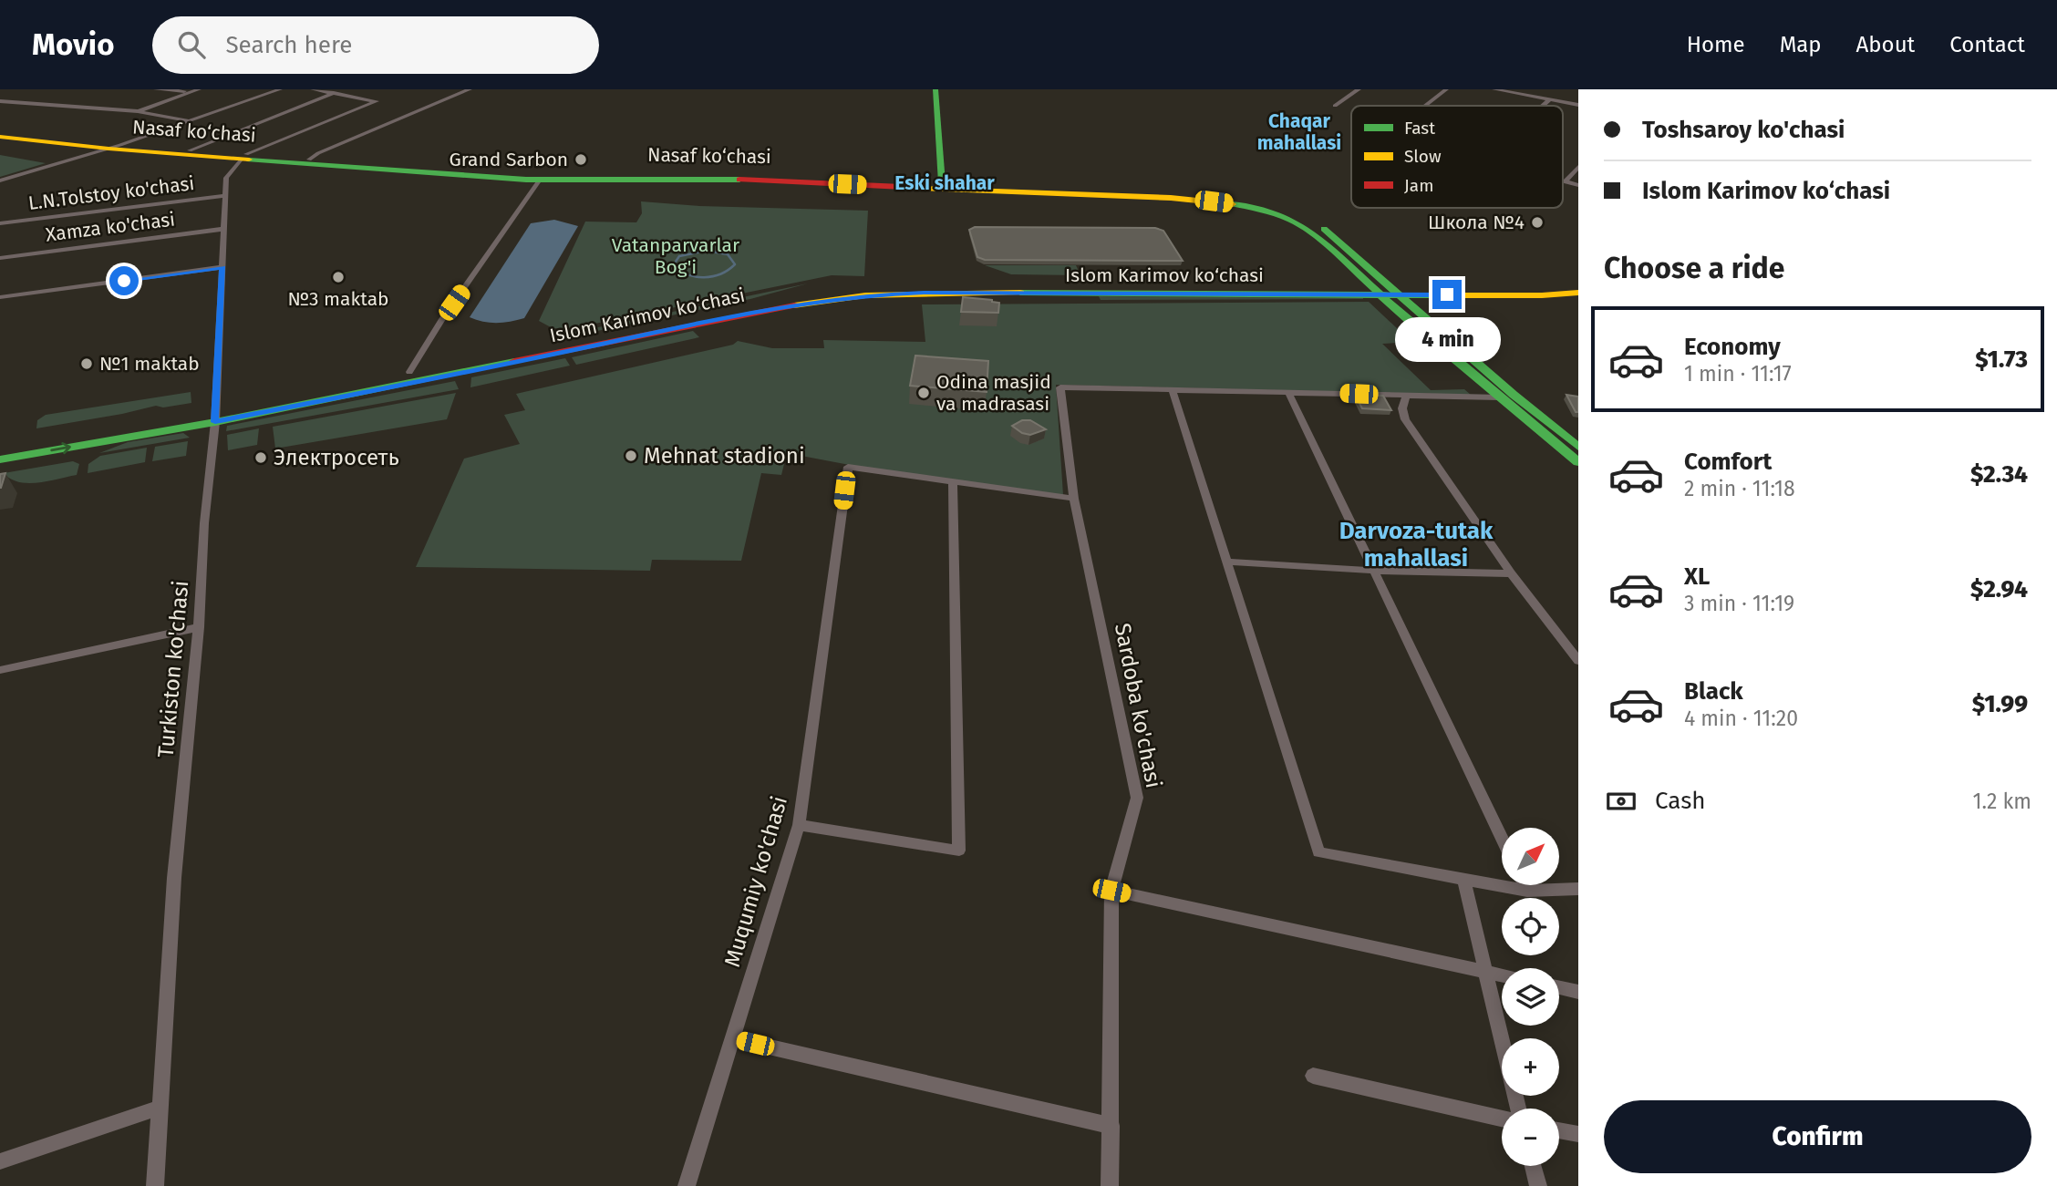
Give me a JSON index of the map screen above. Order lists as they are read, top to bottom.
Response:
{
  "streets": {
    "main road": ["Nasaf ko‘chasi", "Islom Karimov ko‘chasi"],
    "street": [
      "L.N.Tolstoy ko'chasi",
      "Xamza ko'chasi",
      "Turkiston ko'chasi",
      "Sardoba ko'chasi",
      "Muqumiy ko'chasi"
    ]
  },
  "crossings": [
    ["Nasaf ko‘chasi", "Islom Karimov ko‘chasi"],
    ["Nasaf ko‘chasi", "Turkiston ko'chasi"],
    ["L.N.Tolstoy ko'chasi", "Turkiston ko'chasi"],
    ["Xamza ko'chasi", "Turkiston ko'chasi"],
    ["Islom Karimov ko‘chasi", "Turkiston ko'chasi"]
  ],
  "districts": ["Chaqar mahallasi", "Eski shahar", "Darvoza-tutak mahallasi"],
  "parks": ["Vatanparvarlar Bog'i"],
  "places": [
    "Grand Sarbon",
    "Школа №4",
    "№3 maktab",
    "№1 maktab",
    "Odina masjid va madrasasi",
    "Mehnat stadioni",
    "Электросеть"
  ],
  "legend": ["Fast", "Slow", "Jam"],
  "north": "top right",
  "page": {
    "header": "Movio",
    "search": "Search here",
    "nav": [
      "Home",
      "Map",
      "About",
      "Contact"
    ],
    "banner": ["Toshsaroy ko'chasi", "Islom Karimov ko‘chasi"],
    "heading": "Choose a ride",
    "list": [
      {
        "name": "Economy",
        "note": "1 min · 11:17",
        "value": "$1.73"
      },
      {
        "name": "Comfort",
        "note": "2 min · 11:18",
        "value": "$2.34"
      },
      {
        "name": "XL",
        "note": "3 min · 11:19",
        "value": "$2.94"
      },
      {
        "name": "Black",
        "note": "4 min · 11:20",
        "value": "$1.99"
      }
    ],
    "bubble": "4 min",
    "pay": ["Cash", "1.2 km"],
    "map_buttons": ["+", "−"],
    "buttons": "Confirm"
  }
}
